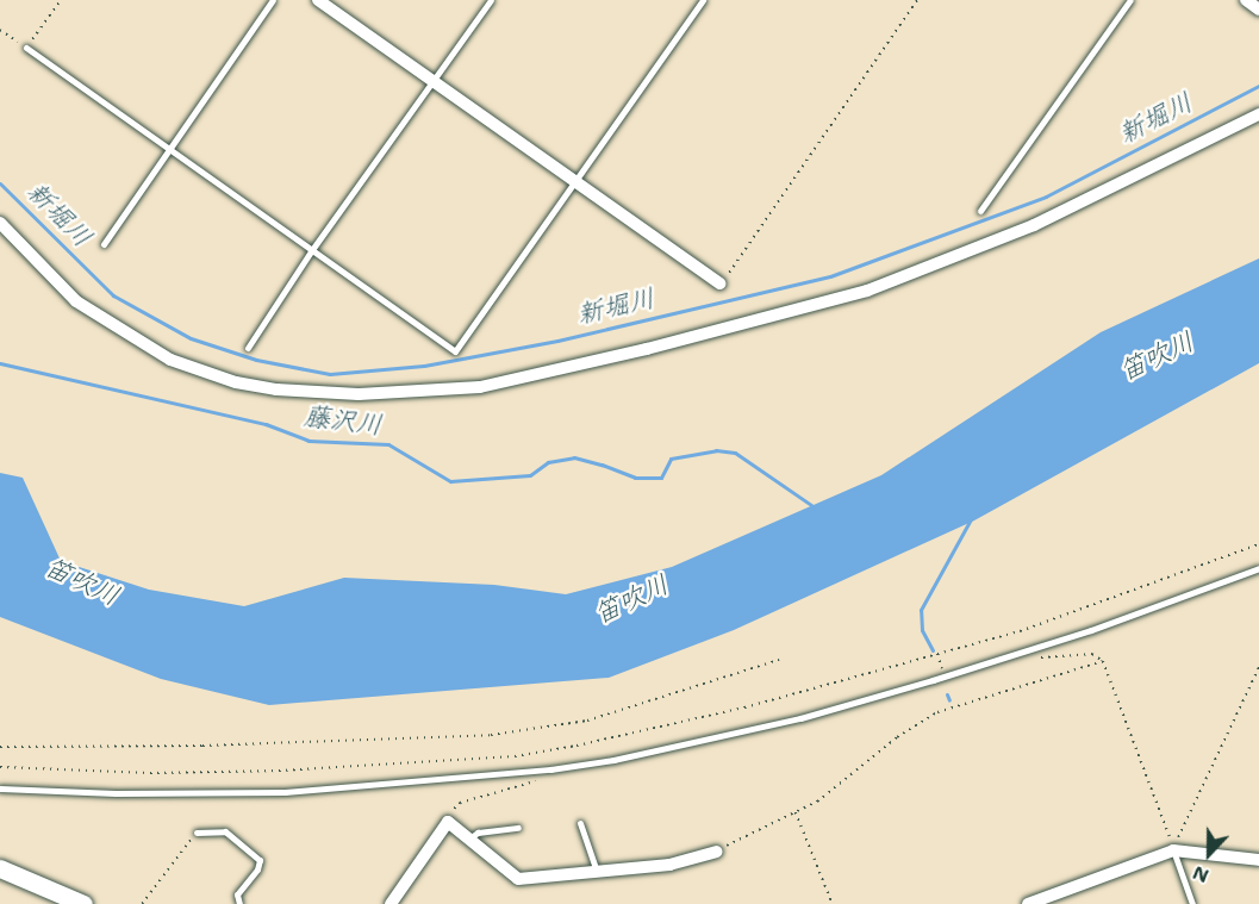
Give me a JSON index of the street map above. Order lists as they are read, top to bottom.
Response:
{
  "water": ["新堀川", "笛吹川", "藤沢川"],
  "north": "bottom"
}
